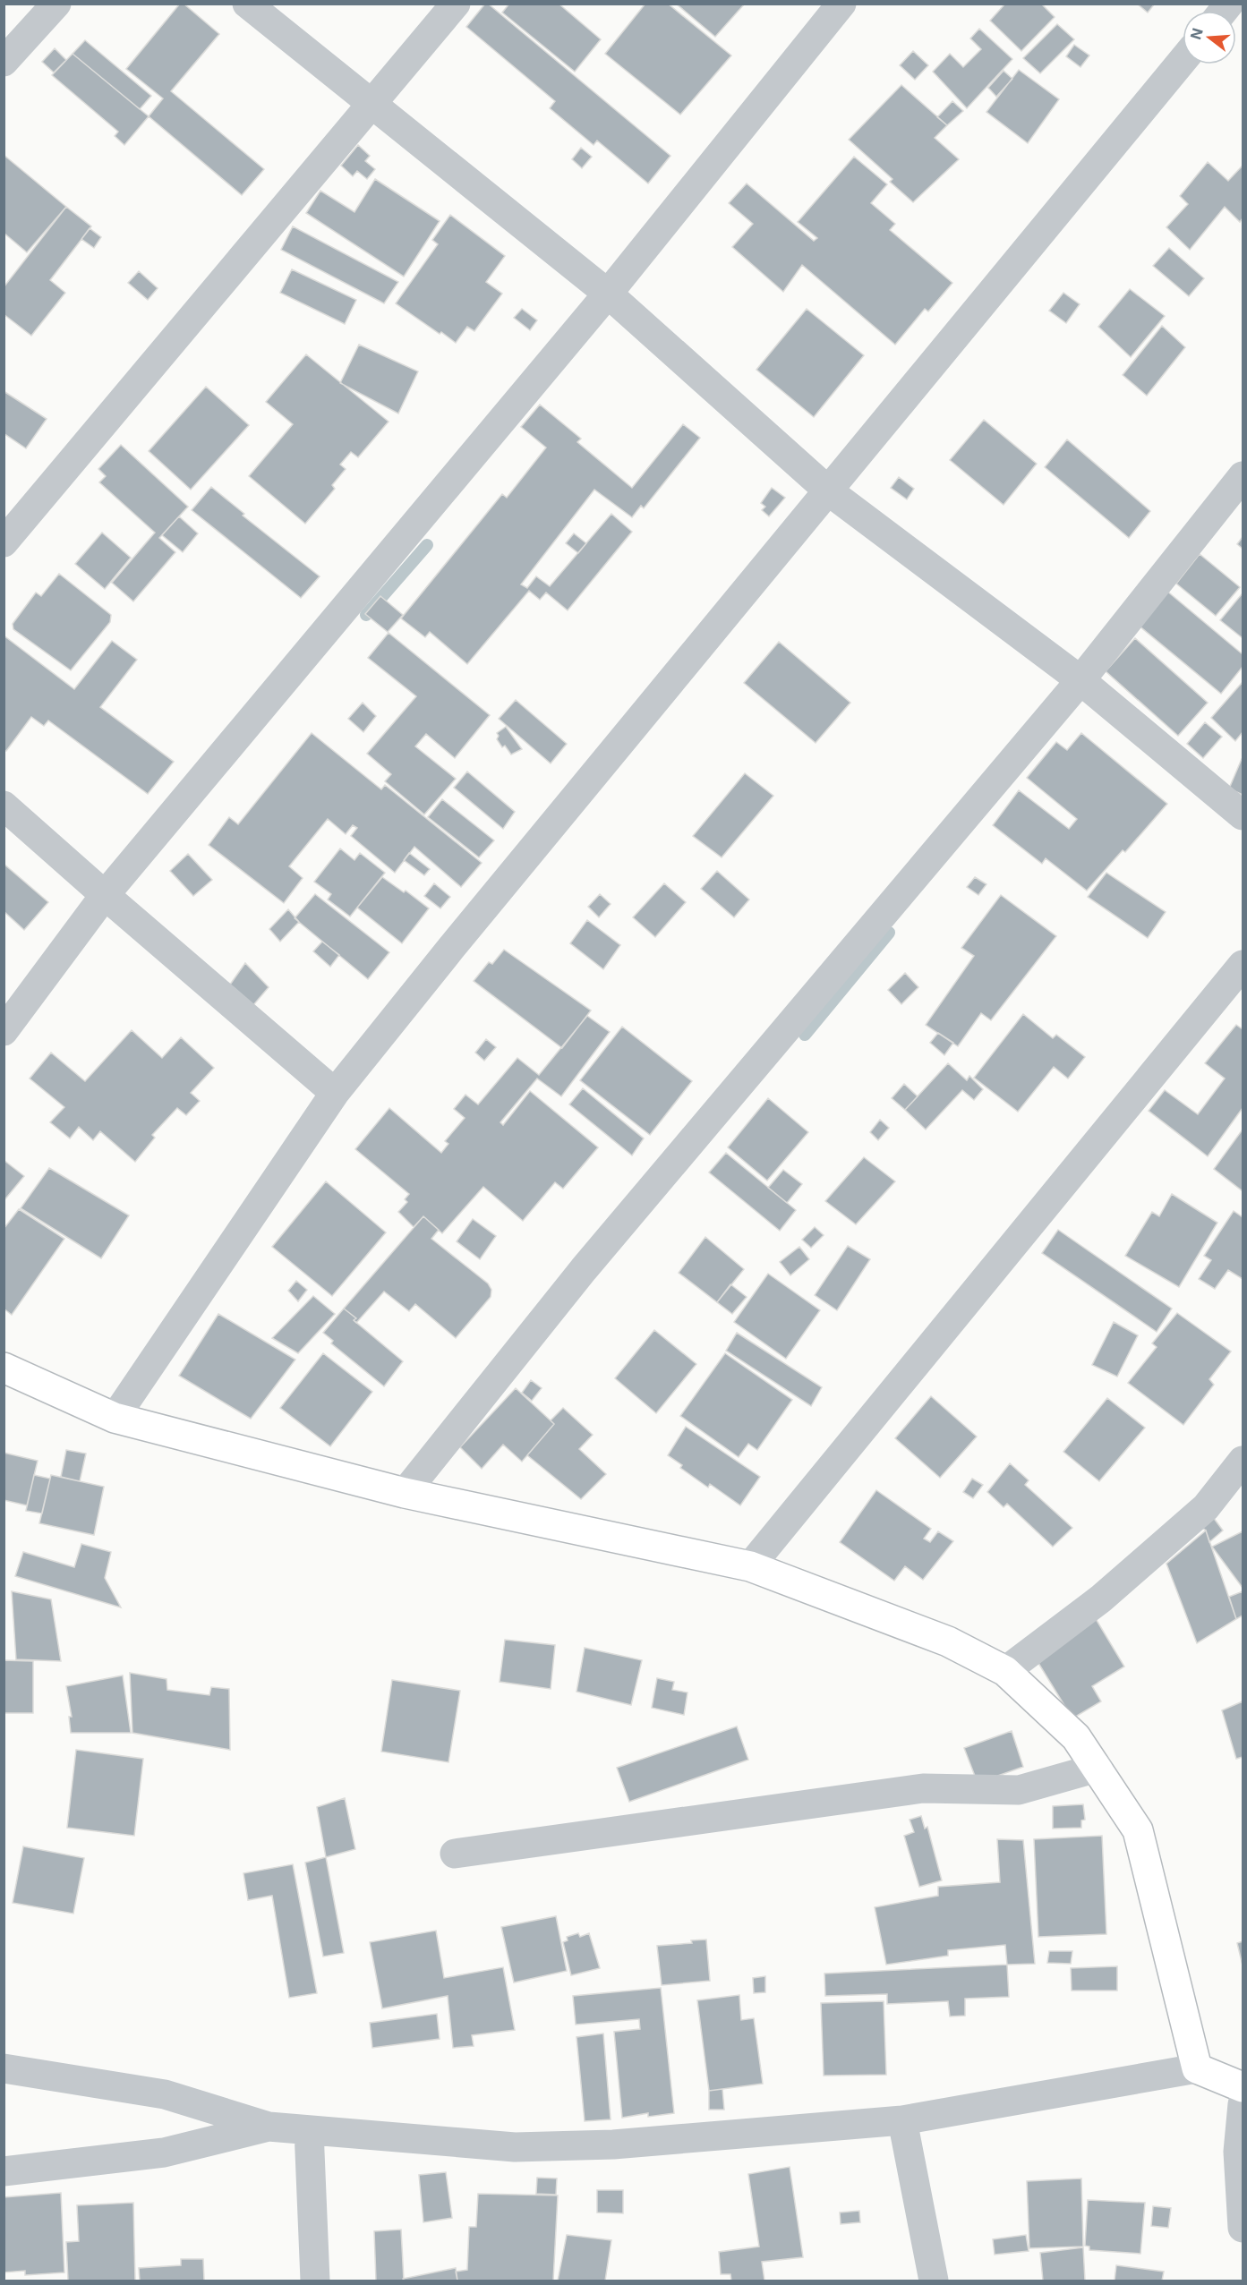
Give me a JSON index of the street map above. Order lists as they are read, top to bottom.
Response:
{
  "north": "left"
}
